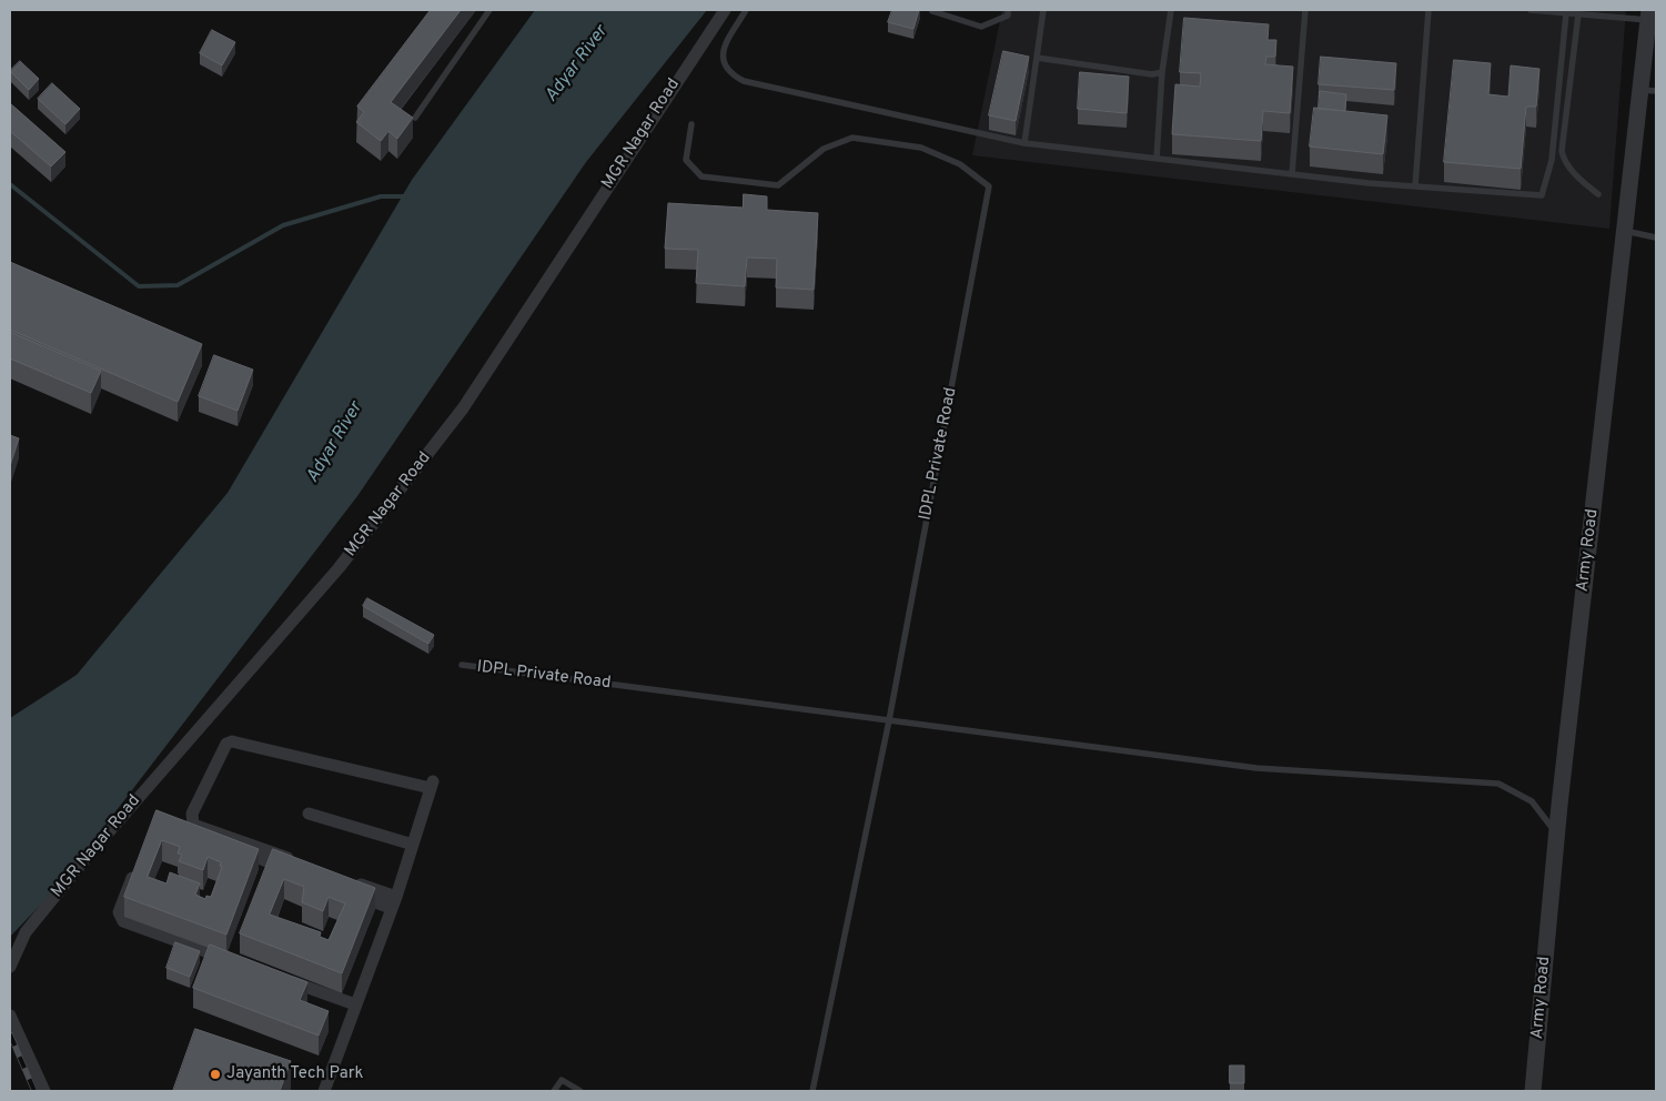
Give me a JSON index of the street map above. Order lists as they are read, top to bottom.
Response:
{
  "streets": {
    "street": ["MGR Nagar Road", "Army Road"],
    "lane": ["IDPL Private Road"]
  },
  "water": ["Adyar River"],
  "places": ["Jayanth Tech Park"]
}
